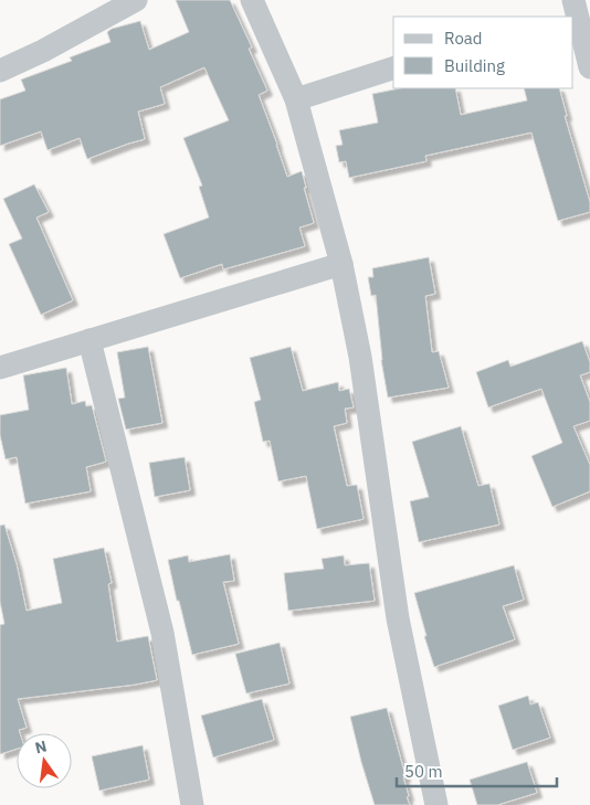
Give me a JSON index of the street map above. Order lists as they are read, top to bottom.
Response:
{
  "legend": ["Road", "Building"],
  "scale_bar": "50 m",
  "north": "top"
}
